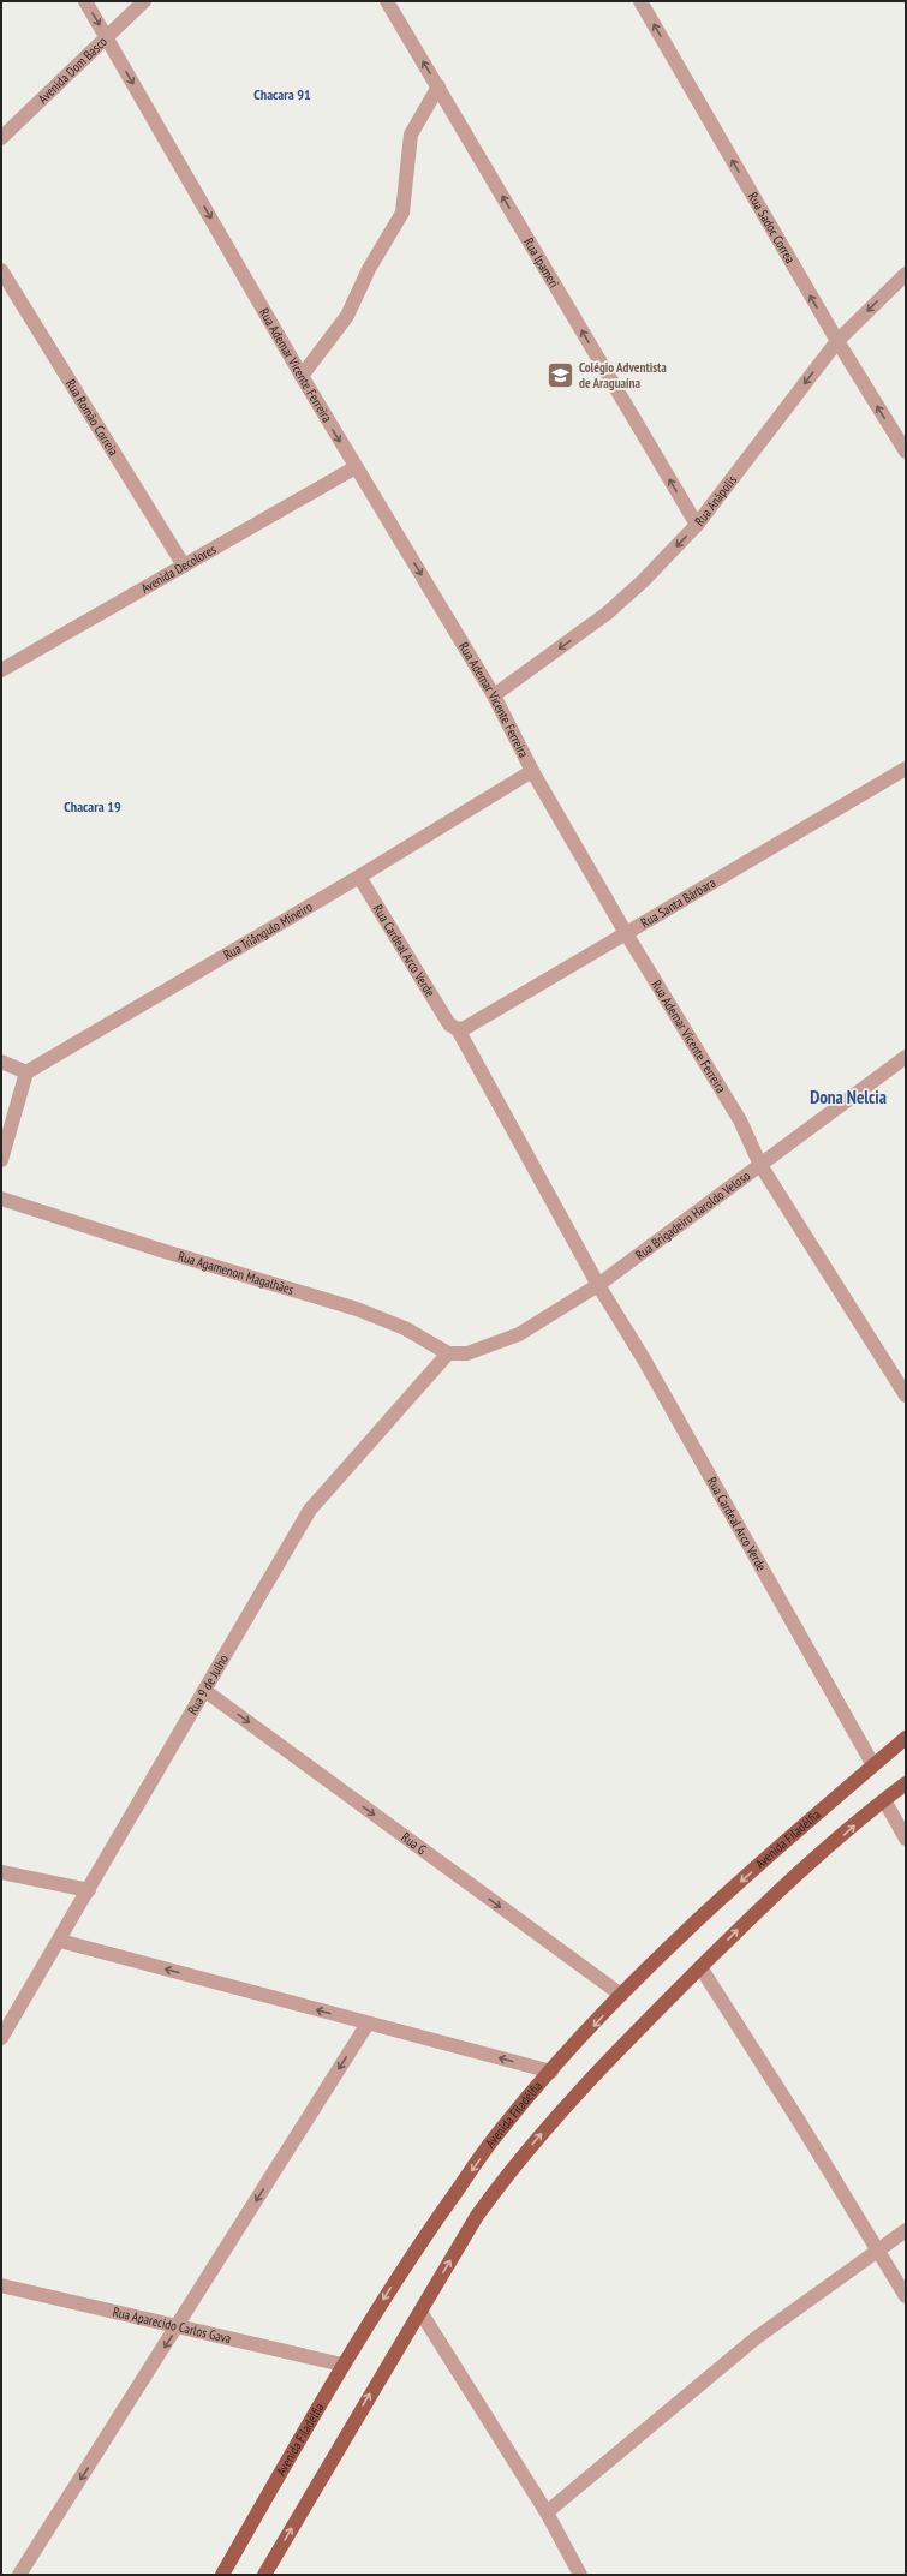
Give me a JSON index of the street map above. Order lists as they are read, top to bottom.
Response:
{
  "streets": {
    "main road": ["Avenida Filadélfia"],
    "street": [
      "Avenida Dom Basco",
      "Rua Sadoc Correa",
      "Rua Ipameri",
      "Rua Ademar Vicente Ferreira",
      "Rua Romão Correia",
      "Rua Anápolis",
      "Avenida Decolores",
      "Rua Santa Bárbara",
      "Rua Triângulo Mineiro",
      "Rua Cardeal Arco Verde",
      "Rua Brigadeiro Haroldo Veloso",
      "Rua Agamenon Magalhães",
      "Rua 9 de Julho",
      "Rua G",
      "Rua Aparecido Carlos Gava"
    ]
  },
  "crossings": [
    ["Avenida Dom Basco", "Rua Ademar Vicente Ferreira"],
    ["Rua Sadoc Correa", "Rua Anápolis"],
    ["Rua Ipameri", "Rua Anápolis"],
    ["Rua Ademar Vicente Ferreira", "Rua Anápolis"],
    ["Rua Ademar Vicente Ferreira", "Avenida Decolores"],
    ["Rua Ademar Vicente Ferreira", "Rua Santa Bárbara"],
    ["Rua Ademar Vicente Ferreira", "Rua Triângulo Mineiro"],
    ["Rua Ademar Vicente Ferreira", "Rua Brigadeiro Haroldo Veloso"],
    ["Rua Romão Correia", "Avenida Decolores"],
    ["Rua Santa Bárbara", "Rua Cardeal Arco Verde"],
    ["Rua Triângulo Mineiro", "Rua Cardeal Arco Verde"],
    ["Rua Cardeal Arco Verde", "Rua Brigadeiro Haroldo Veloso"],
    ["Rua Cardeal Arco Verde", "Avenida Filadélfia"],
    ["Rua Brigadeiro Haroldo Veloso", "Rua Agamenon Magalhães"],
    ["Rua Brigadeiro Haroldo Veloso", "Rua 9 de Julho"],
    ["Rua Agamenon Magalhães", "Rua 9 de Julho"],
    ["Rua 9 de Julho", "Rua G"],
    ["Avenida Filadélfia", "Rua G"],
    ["Avenida Filadélfia", "Rua Aparecido Carlos Gava"]
  ],
  "one_way": [
    "Rua Sadoc Correa",
    "Rua Ipameri",
    "Rua Ademar Vicente Ferreira",
    "Rua Anápolis",
    "Rua G"
  ],
  "districts": ["Chacara 91", "Chacara 19", "Dona Nelcia"],
  "places": {
    "school or university": ["Colégio Adventista de Araguaína"]
  }
}
